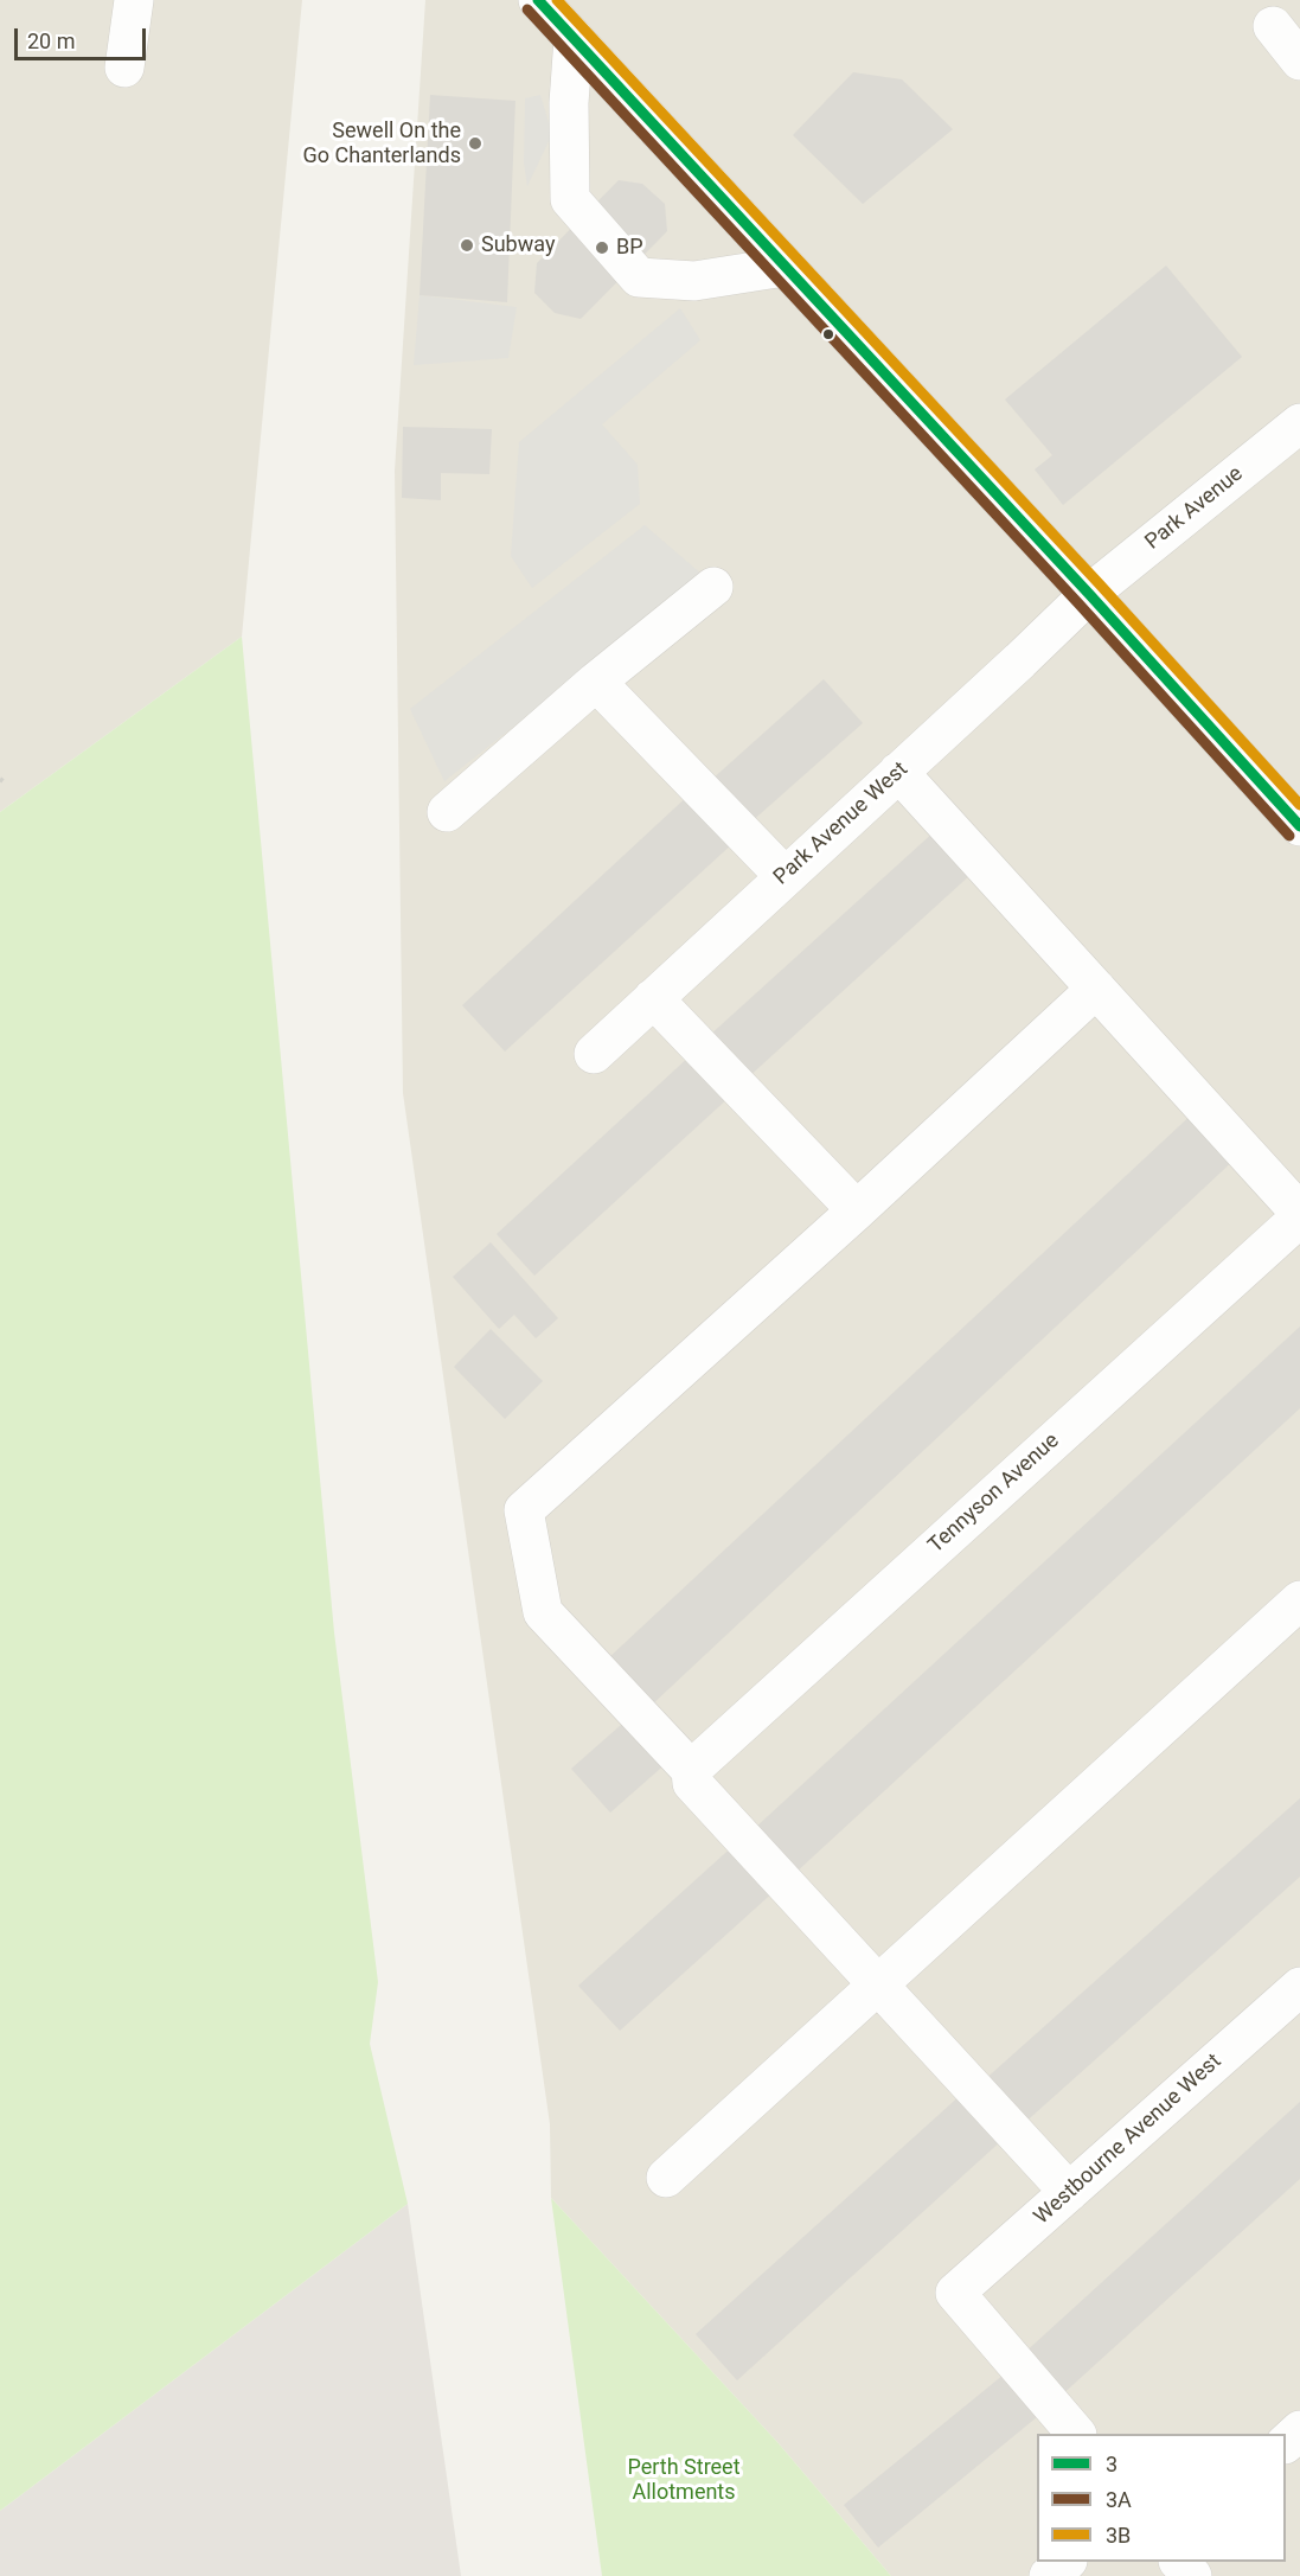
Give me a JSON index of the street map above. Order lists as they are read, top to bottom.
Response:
{
  "streets": {
    "street": [
      "Park Avenue",
      "Park Avenue West",
      "Tennyson Avenue",
      "Westbourne Avenue West"
    ]
  },
  "crossings": [
    ["Park Avenue", "Park Avenue West"]
  ],
  "parks": ["Perth Street Allotments"],
  "places": ["Sewell On the Go Chanterlands", "Subway", "BP"],
  "lines": ["transit line 3", "transit line 3B", "transit line 3A"],
  "legend": ["3", "3A", "3B"],
  "scale_bar": "20 m"
}
